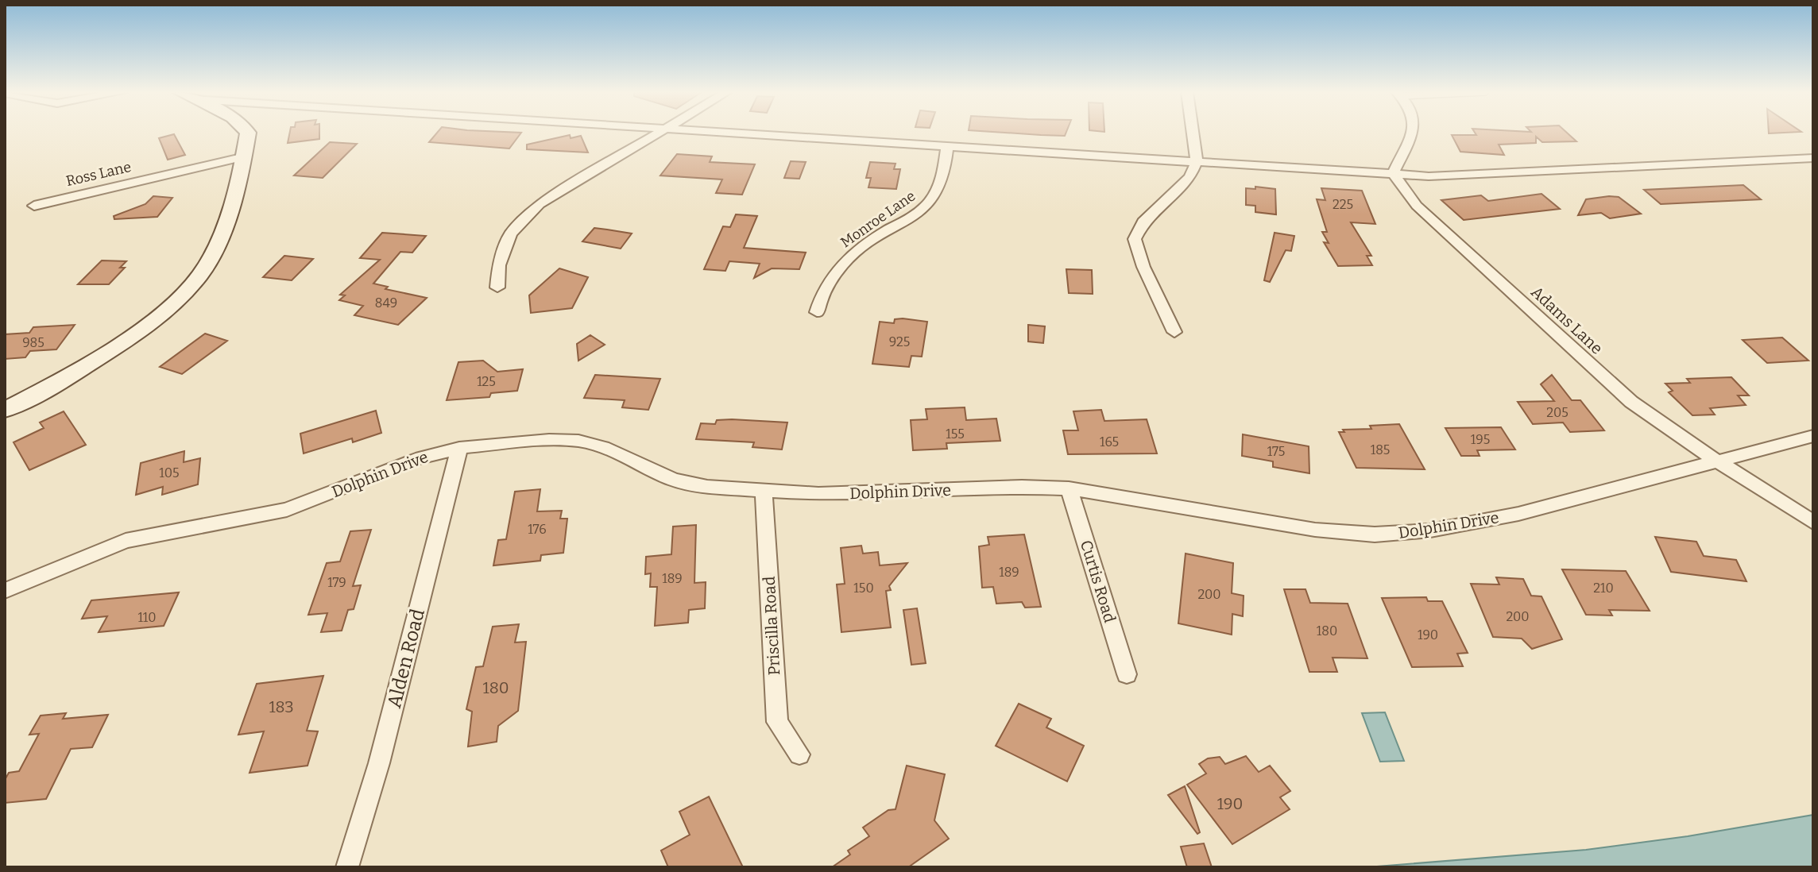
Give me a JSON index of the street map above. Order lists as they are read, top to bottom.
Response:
{
  "streets": {
    "street": [
      "Ross Lane",
      "Monroe Lane",
      "Adams Lane",
      "Dolphin Drive",
      "Curtis Road",
      "Priscilla Road",
      "Alden Road"
    ]
  },
  "crossings": [
    ["Adams Lane", "Dolphin Drive"],
    ["Dolphin Drive", "Curtis Road"],
    ["Dolphin Drive", "Priscilla Road"],
    ["Dolphin Drive", "Alden Road"]
  ],
  "house_numbers": [
    "225",
    "849",
    "925",
    "985",
    "125",
    "205",
    "155",
    "195",
    "165",
    "185",
    "175",
    "105",
    "176",
    "189",
    "189",
    "179",
    "150",
    "210",
    "200",
    "200",
    "110",
    "180",
    "190",
    "180",
    "183",
    "190"
  ]
}
